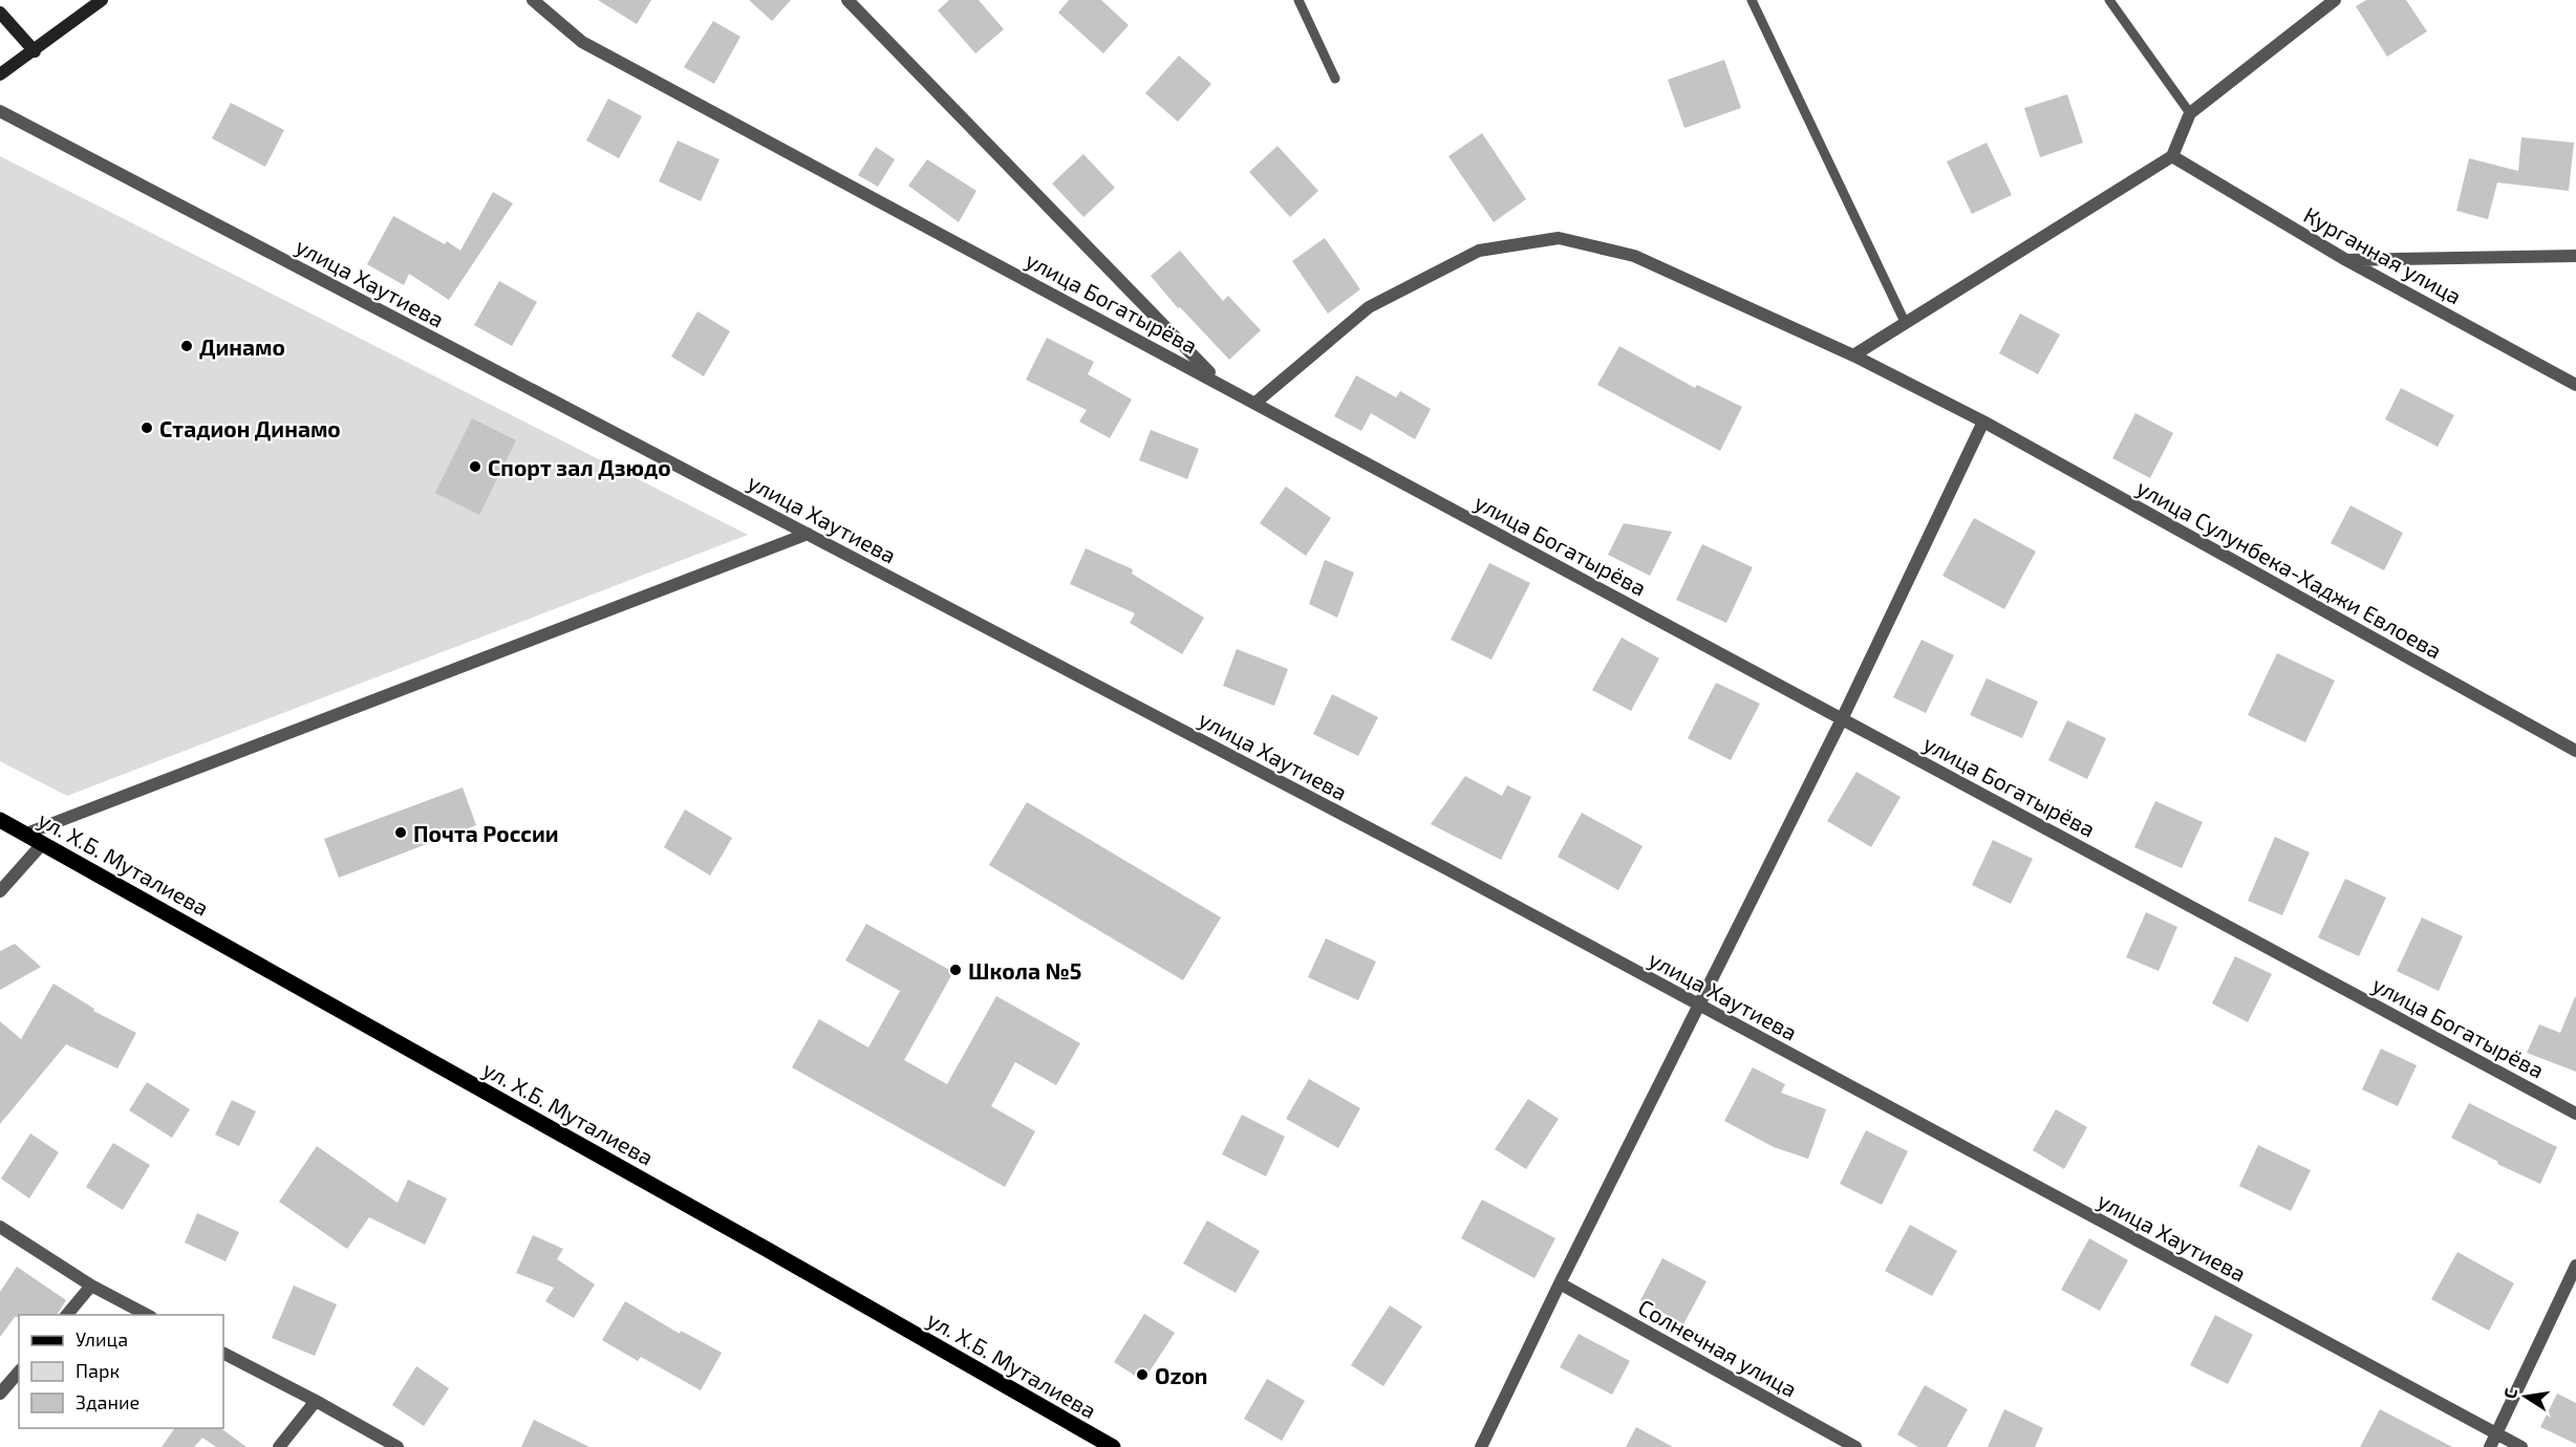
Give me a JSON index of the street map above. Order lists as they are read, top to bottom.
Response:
{
  "streets": {
    "main road": ["ул. Х.Б. Муталиева"],
    "street": [
      "Курганная улица",
      "улица Хаутиева",
      "улица Богатырёва",
      "улица Сулунбека-Хаджи Евлоева",
      "Солнечная улица"
    ]
  },
  "crossings": [
    ["улица Богатырёва", "улица Сулунбека-Хаджи Евлоева"]
  ],
  "places": [
    "Динамо",
    "Стадион Динамо",
    "Спорт зал Дзюдо",
    "Почта России",
    "Школа №5",
    "Ozon"
  ],
  "legend": ["Улица", "Парк", "Здание"],
  "north": "left"
}
